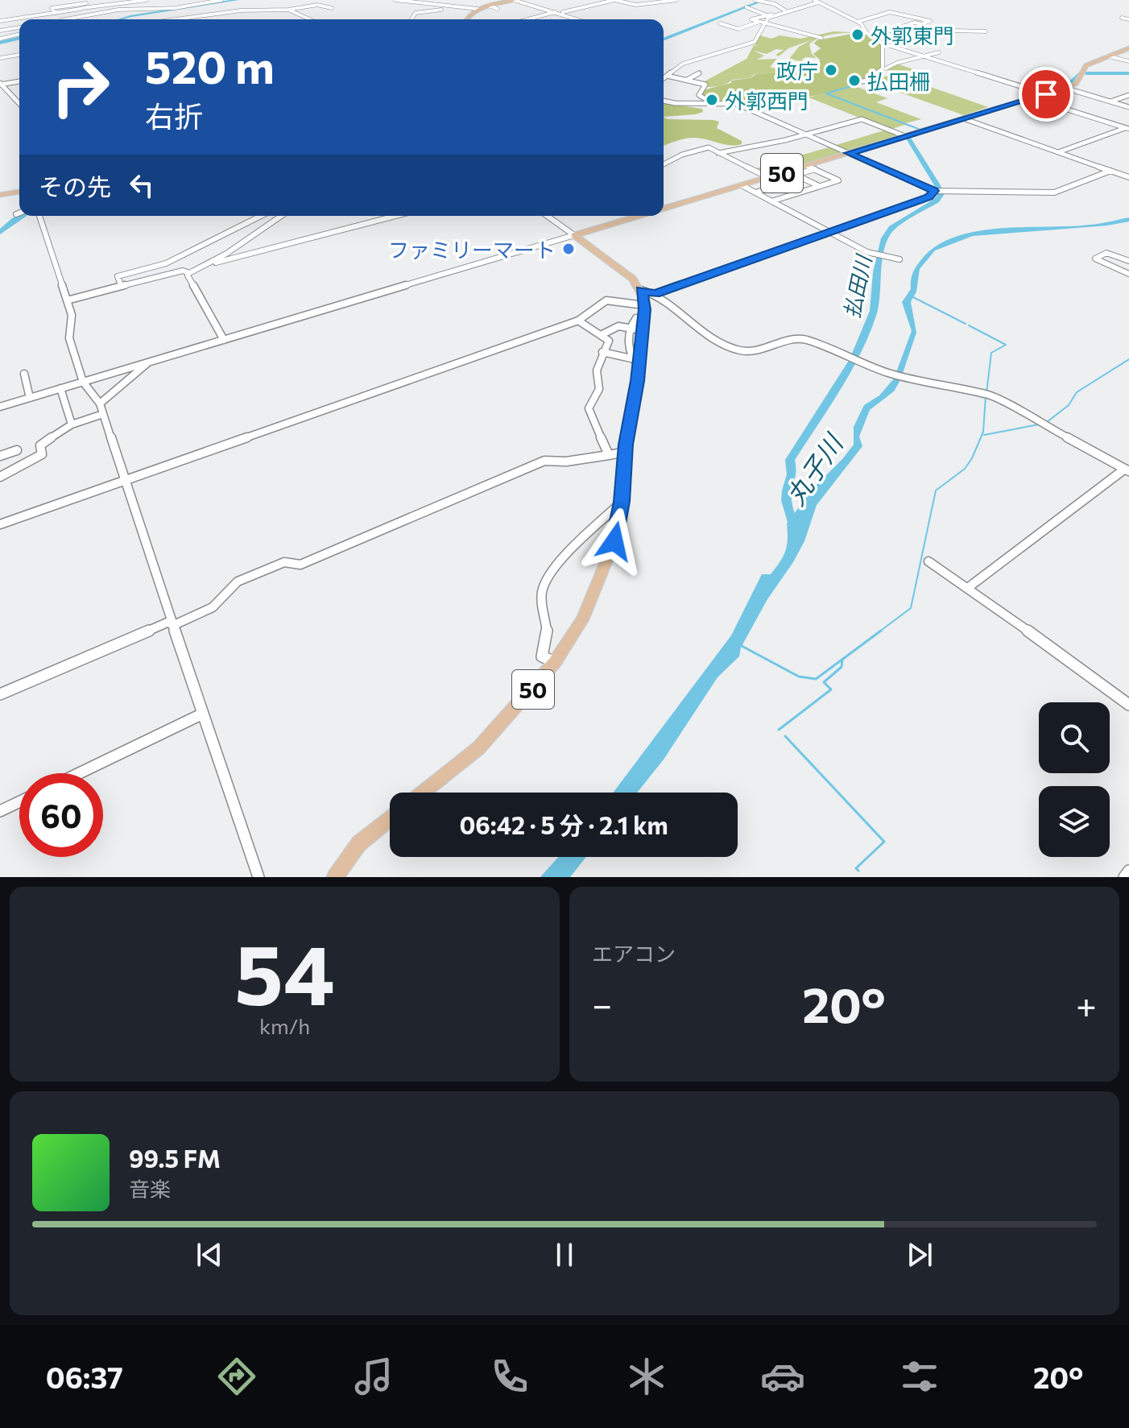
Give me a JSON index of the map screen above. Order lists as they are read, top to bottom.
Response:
{
  "streets": {
    "main road": ["50"]
  },
  "water": ["払田川", "丸子川"],
  "places": [
    "外郭東門",
    "政庁",
    "払田柵",
    "外郭西門",
    "ファミリーマート"
  ],
  "page": {
    "turn": ["520 m", "右折"],
    "then": "その先",
    "limit": "60",
    "trip": "06:42 · 5 分 · 2.1 km",
    "tile": [
      ["54", "km/h"],
      "エアコン"
    ],
    "heat": ["−", "20°", "+"],
    "song": ["99.5 FM", "音楽"],
    "tabs": ["06:37", "20°"]
  }
}
